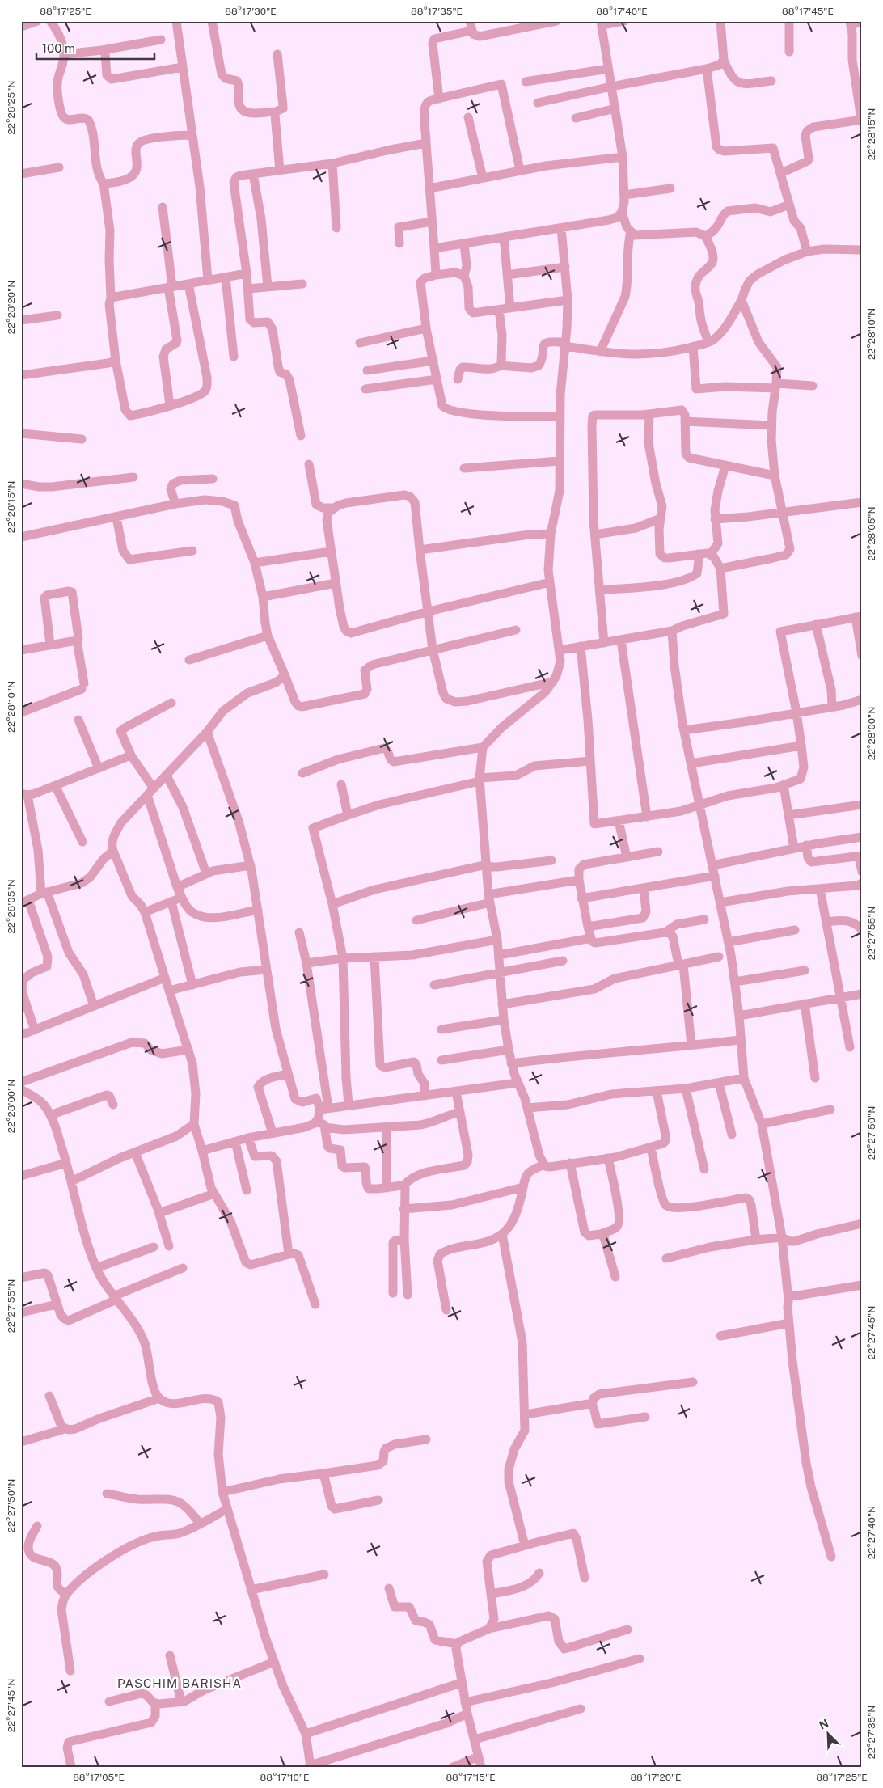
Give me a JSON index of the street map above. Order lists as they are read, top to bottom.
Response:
{
  "districts": ["PASCHIM BARISHA"],
  "scale_bar": "100 m",
  "north": "top left",
  "coordinates": [
    "88°17'25\"E",
    "88°17'30\"E",
    "88°17'35\"E",
    "88°17'40\"E",
    "88°17'45\"E",
    "22°28'25\"N",
    "22°28'15\"N",
    "22°28'20\"N",
    "22°28'10\"N",
    "22°28'05\"N",
    "22°28'00\"N",
    "22°27'55\"N",
    "22°27'50\"N",
    "22°27'45\"N",
    "22°27'40\"N",
    "22°27'35\"N",
    "88°17'05\"E",
    "88°17'10\"E",
    "88°17'15\"E",
    "88°17'20\"E"
  ]
}
